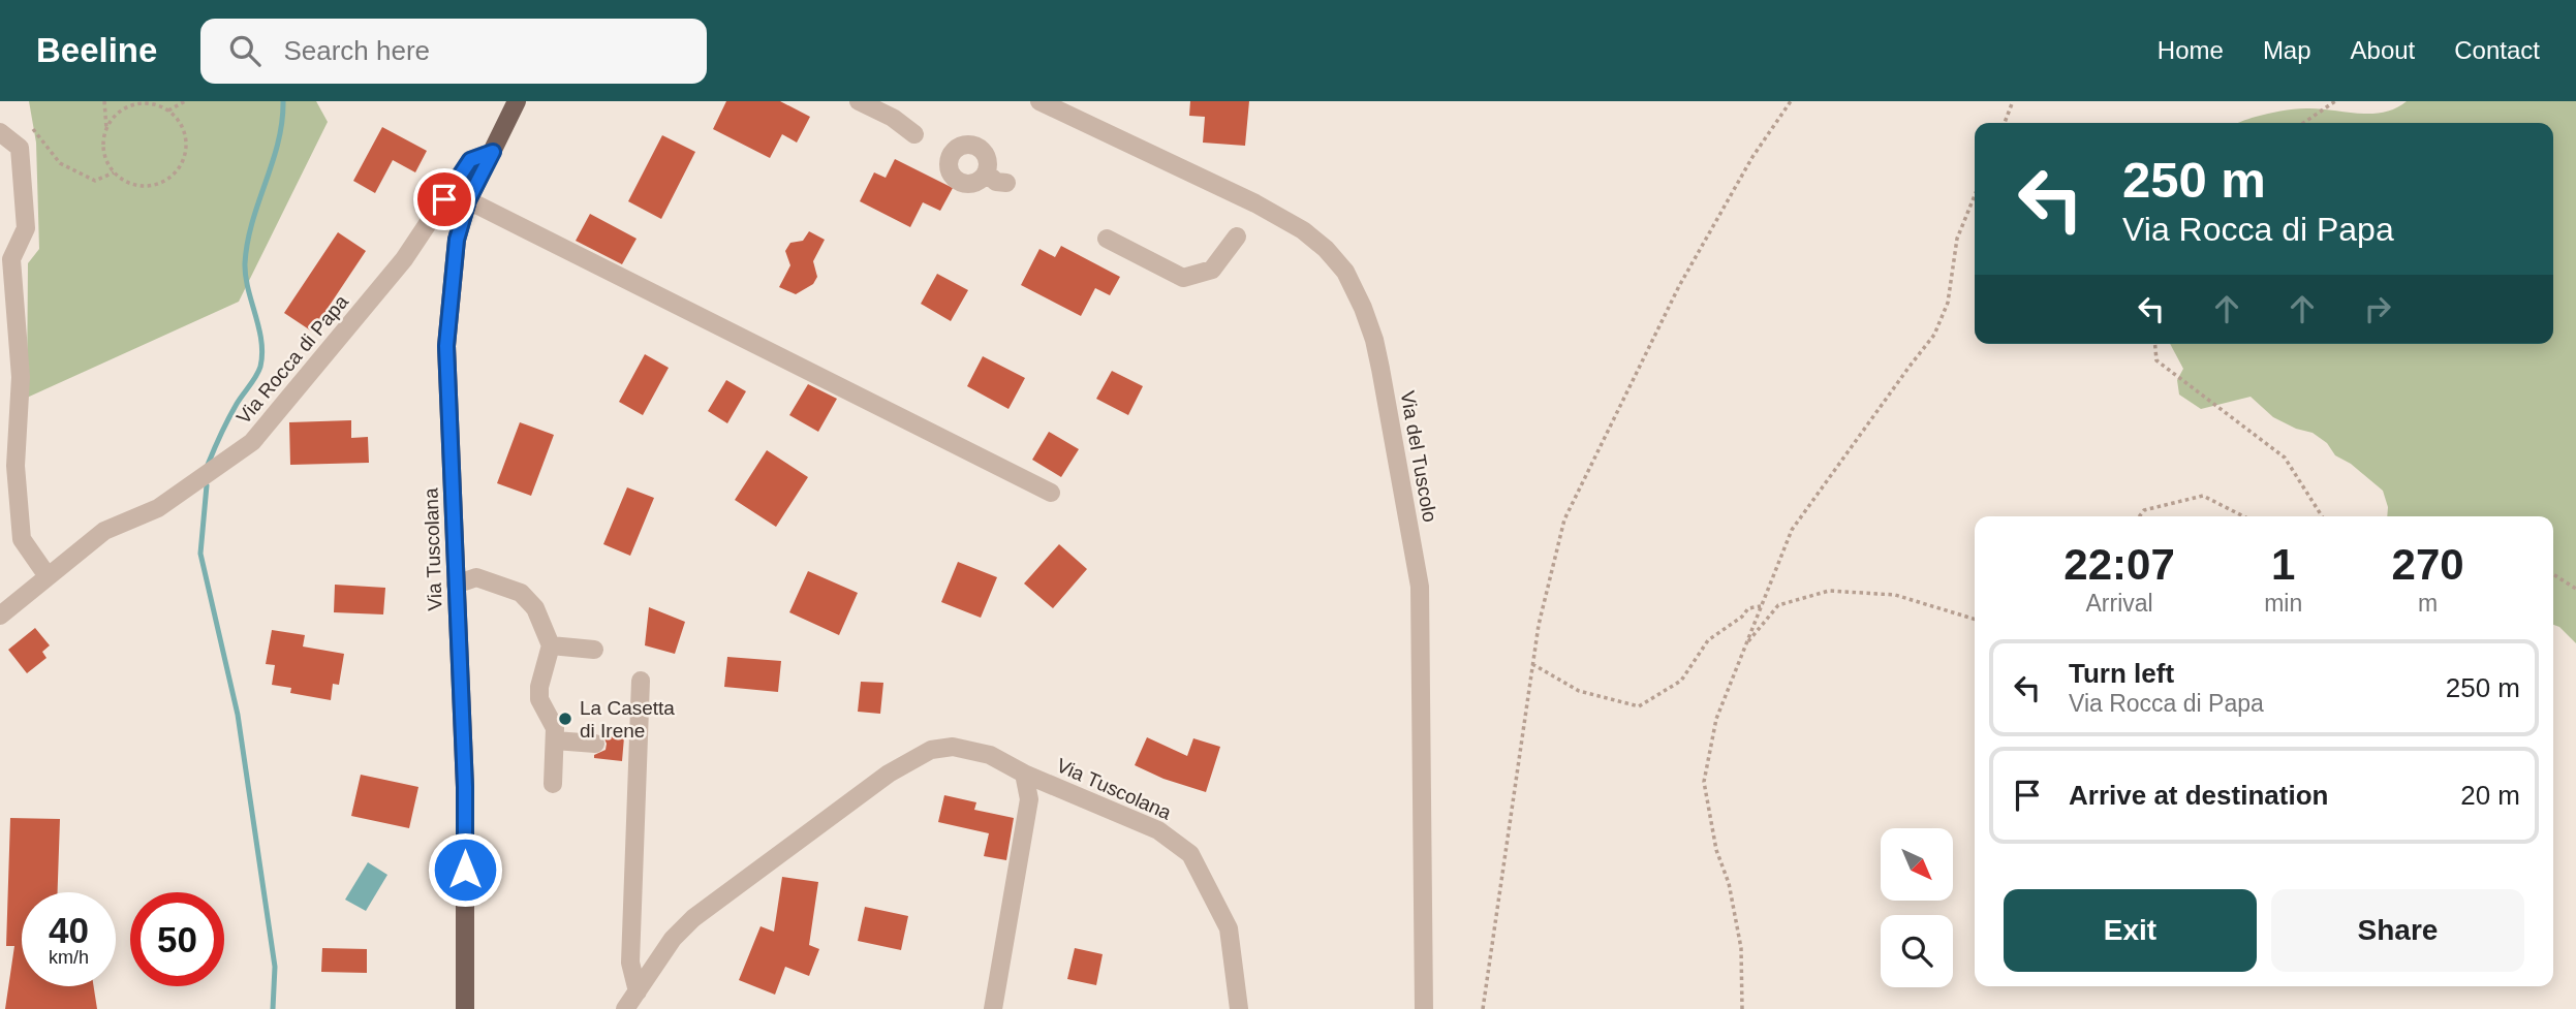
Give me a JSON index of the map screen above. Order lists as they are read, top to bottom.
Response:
{
  "streets": {
    "main road": ["Via Tuscolana"],
    "street": ["Via Rocca di Papa", "Via del Tuscolo"]
  },
  "crossings": [
    ["Via Rocca di Papa", "Via Tuscolana"]
  ],
  "places": ["La Casetta di Irene"],
  "north": "bottom right",
  "page": {
    "header": "Beeline",
    "search": "Search here",
    "nav": [
      "Home",
      "Map",
      "About",
      "Contact"
    ],
    "turn": ["250 m", "Via Rocca di Papa"],
    "eta": [
      "22:07",
      "Arrival",
      "1",
      "min",
      "270",
      "m"
    ],
    "list": [
      {
        "name": "Turn left",
        "note": "Via Rocca di Papa",
        "value": "250 m"
      },
      {
        "name": "Arrive at destination",
        "value": "20 m"
      }
    ],
    "buttons": ["Exit", "Share"],
    "speed": "40 km/h",
    "limit": "50"
  }
}
